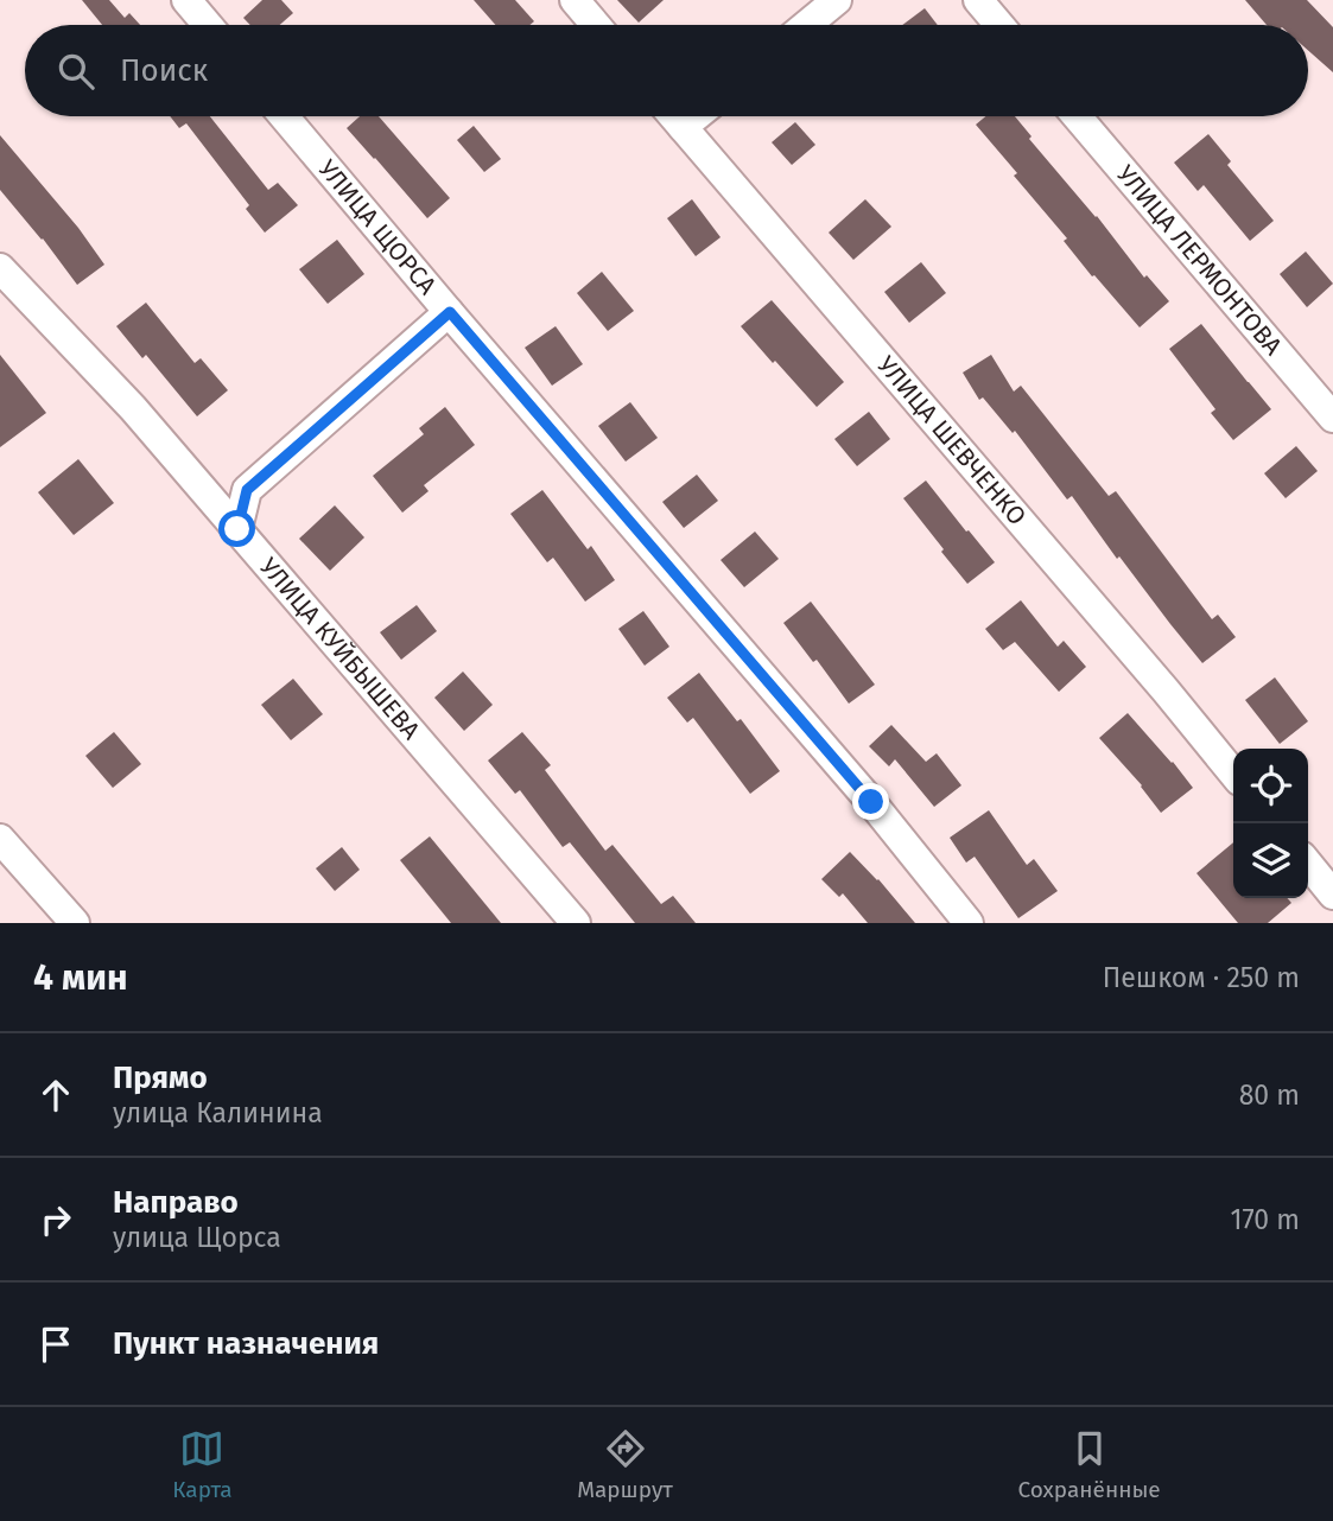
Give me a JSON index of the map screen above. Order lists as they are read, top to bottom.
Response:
{
  "streets": {
    "street": [
      "УЛИЦА ЩОРСА",
      "УЛИЦА ЛЕРМОНТОВА",
      "УЛИЦА ШЕВЧЕНКО",
      "УЛИЦА КУЙБЫШЕВА"
    ]
  },
  "page": {
    "search": "Поиск",
    "heading": ["4 мин", "Пешком · 250 m"],
    "list": [
      ["Прямо", "улица Калинина", "80 m"],
      ["Направо", "улица Щорса", "170 m"],
      "Пункт назначения"
    ],
    "nav": ["Карта", "Маршрут", "Сохранённые"]
  }
}
